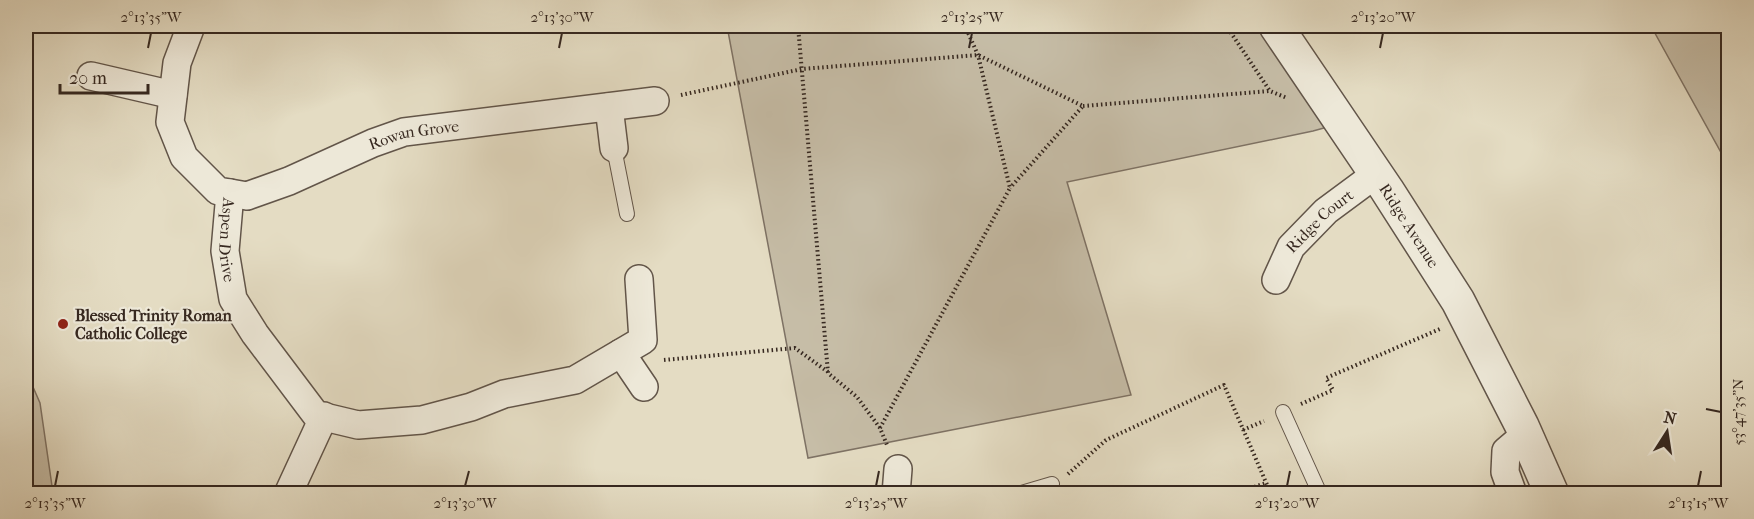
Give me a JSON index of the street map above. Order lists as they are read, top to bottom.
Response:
{
  "streets": {
    "street": [
      "Rowan Grove",
      "Ridge Court",
      "Ridge Avenue",
      "Aspen Drive"
    ]
  },
  "crossings": [
    ["Rowan Grove", "Aspen Drive"],
    ["Ridge Court", "Ridge Avenue"]
  ],
  "places": ["Blessed Trinity Roman Catholic College"],
  "scale_bar": "20 m",
  "north": "top",
  "coordinates": [
    "2°13'35\"W",
    "2°13'30\"W",
    "2°13'25\"W",
    "2°13'20\"W",
    "53°47'35\"N",
    "2°13'15\"W"
  ]
}
